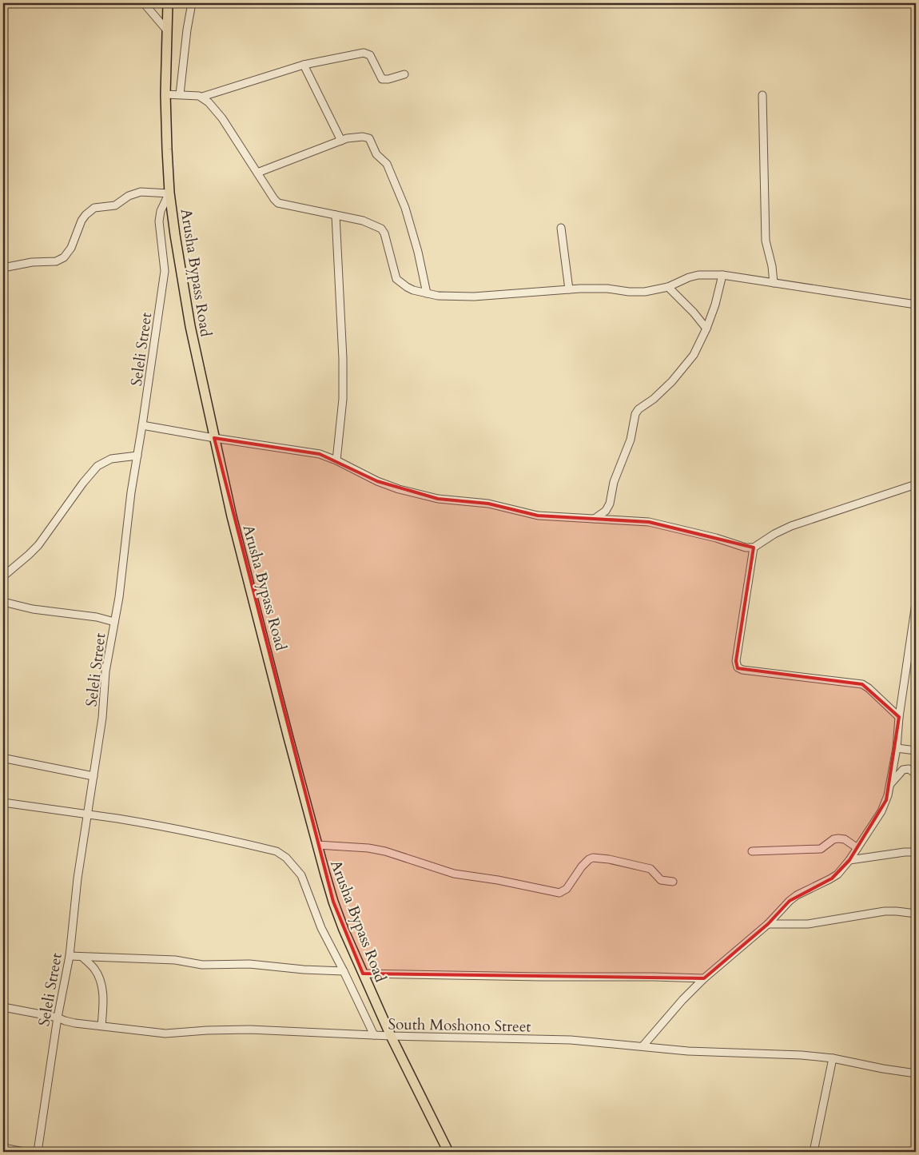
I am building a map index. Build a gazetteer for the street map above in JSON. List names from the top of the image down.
{
  "streets": {
    "main road": ["Arusha Bypass Road"],
    "street": ["Seleli Street", "South Moshono Street"]
  },
  "crossings": [
    ["Arusha Bypass Road", "Seleli Street"],
    ["Arusha Bypass Road", "South Moshono Street"],
    ["Seleli Street", "South Moshono Street"]
  ]
}
